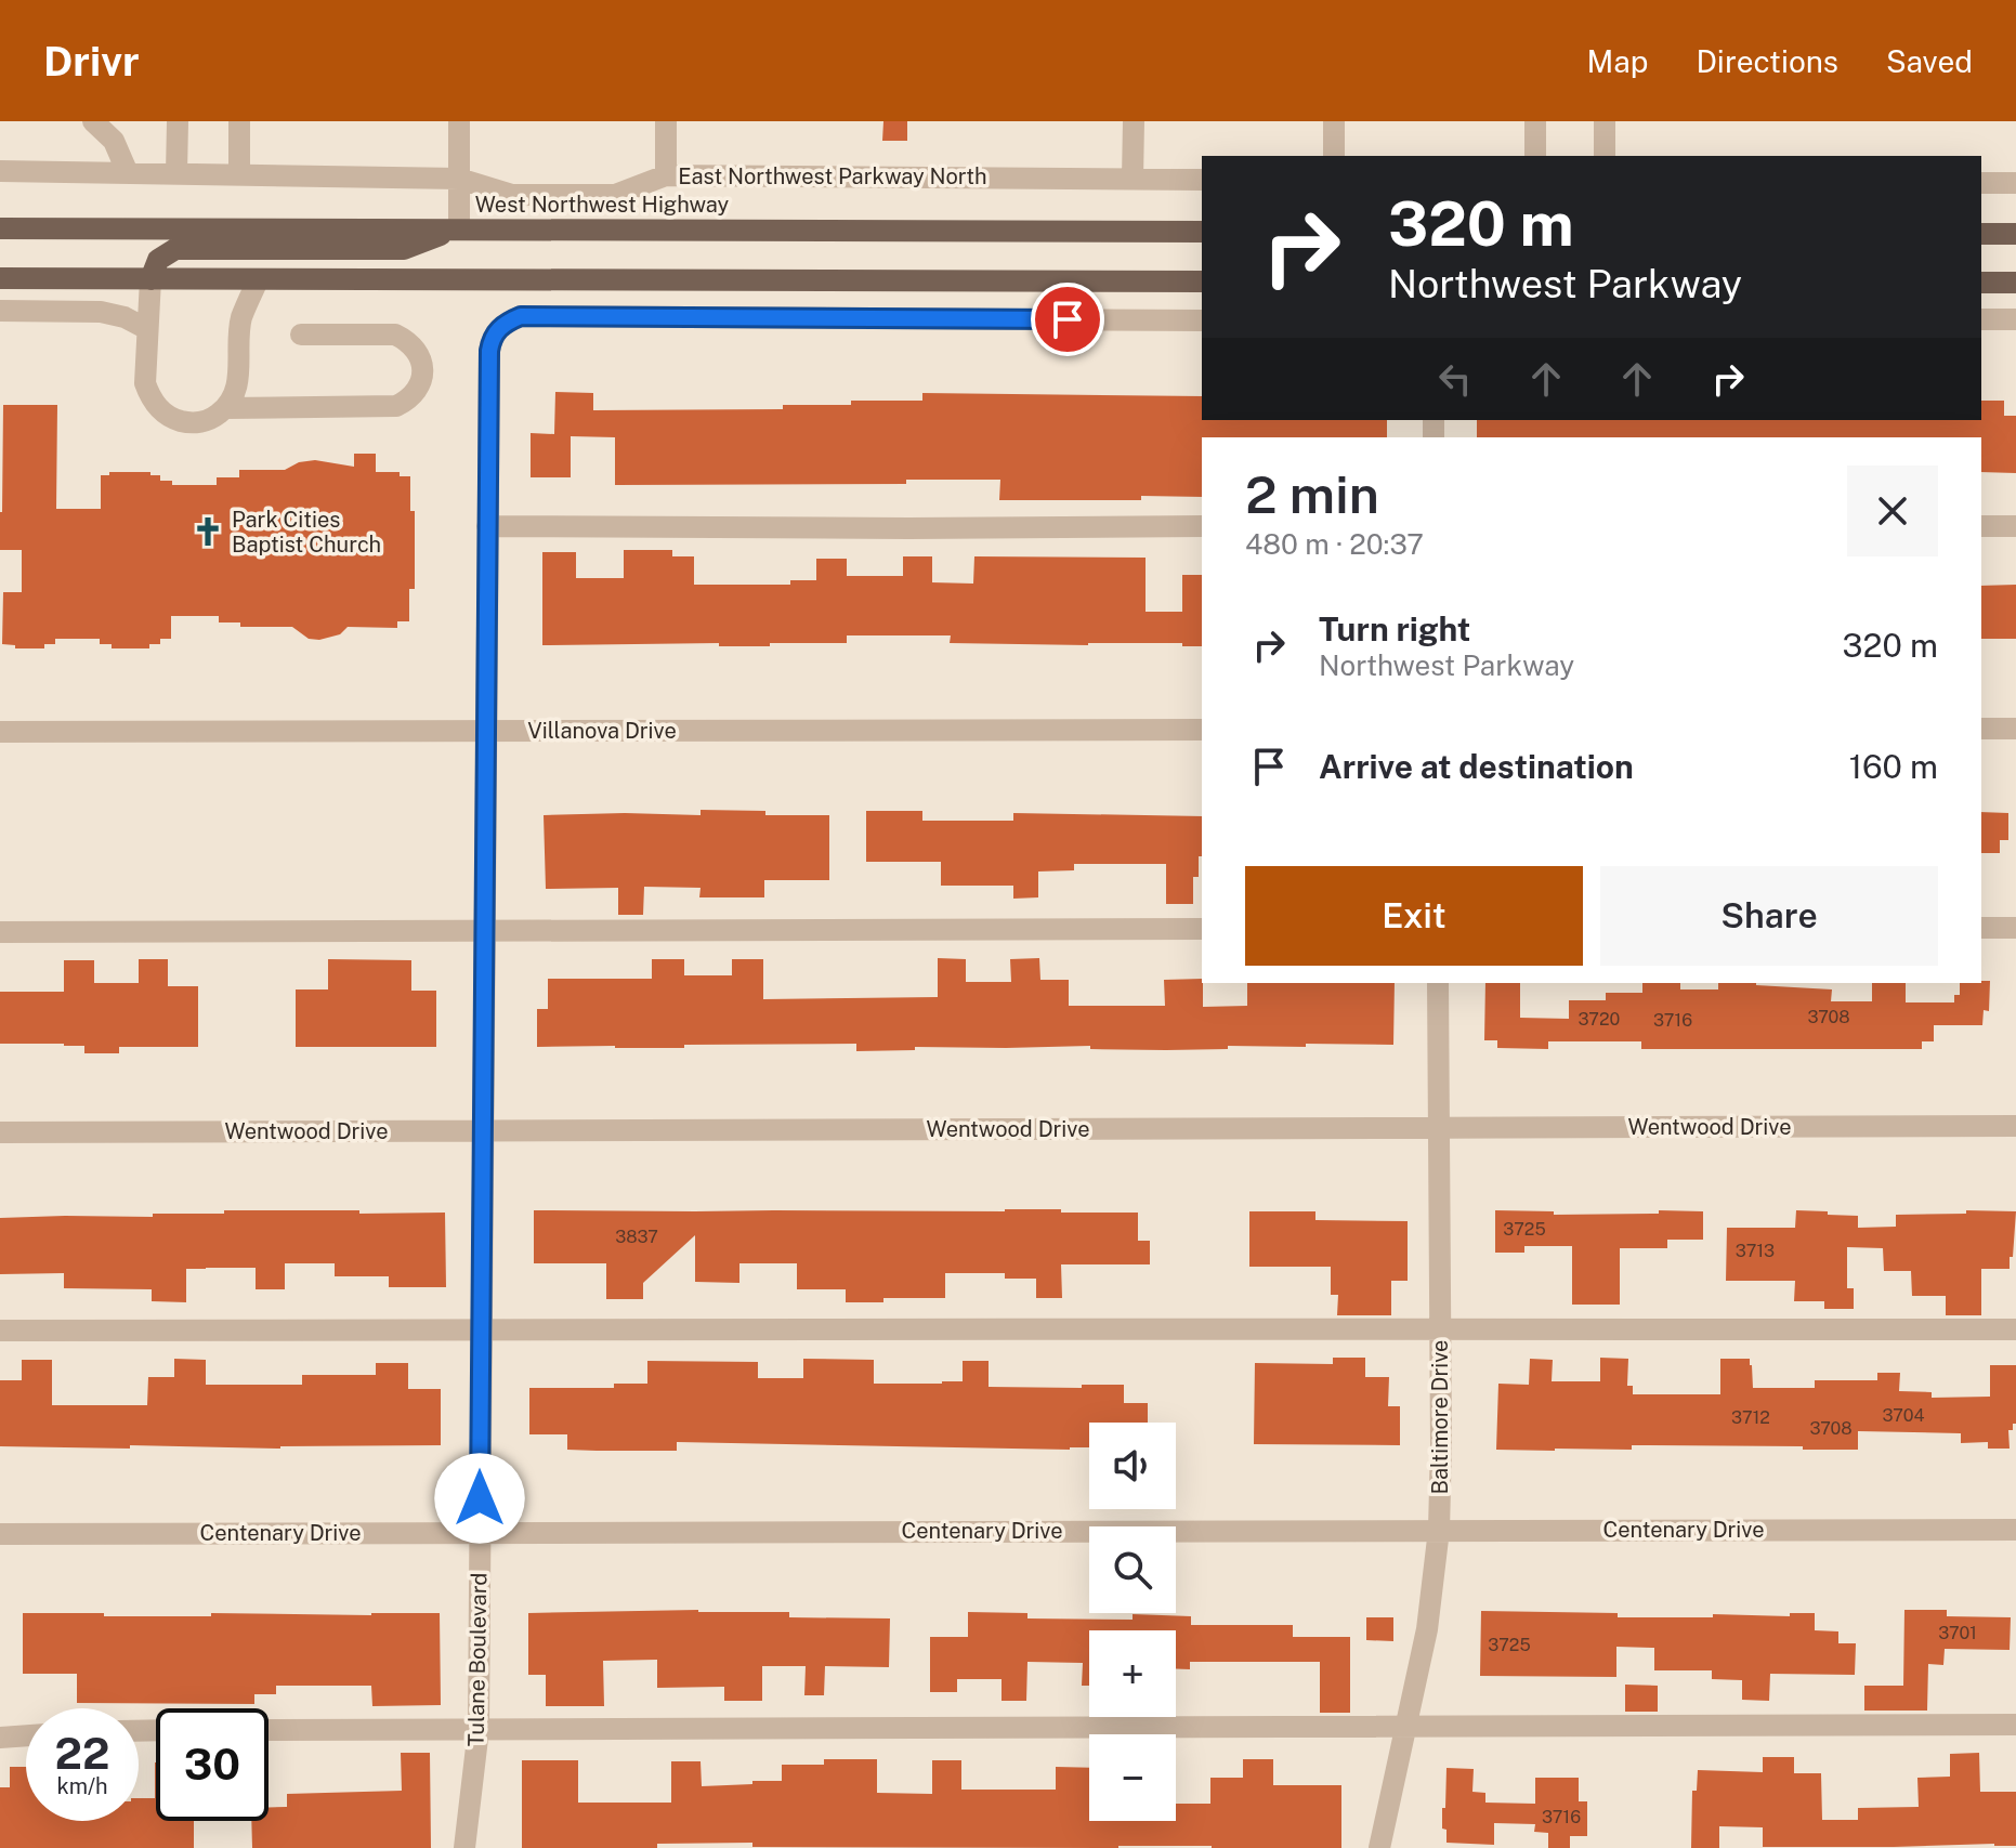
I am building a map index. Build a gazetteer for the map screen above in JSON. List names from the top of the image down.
{
  "streets": {
    "main road": ["West Northwest Highway"],
    "street": [
      "East Northwest Parkway North",
      "Villanova Drive",
      "Wentwood Drive",
      "Baltimore Drive",
      "Centenary Drive",
      "Tulane Boulevard"
    ]
  },
  "crossings": [
    ["Villanova Drive", "Tulane Boulevard"],
    ["Wentwood Drive", "Baltimore Drive"],
    ["Wentwood Drive", "Tulane Boulevard"],
    ["Baltimore Drive", "Centenary Drive"],
    ["Centenary Drive", "Tulane Boulevard"]
  ],
  "places": {
    "church": ["Park Cities Baptist Church"]
  },
  "house_numbers": [
    "3708",
    "3720",
    "3716",
    "3725",
    "3837",
    "3713",
    "3704",
    "3712",
    "3708",
    "3701",
    "3725",
    "3716"
  ],
  "page": {
    "header": "Drivr",
    "nav": ["Map", "Directions", "Saved"],
    "turn": ["320 m", "Northwest Parkway"],
    "heading": ["2 min", "480 m · 20:37"],
    "list": [
      {
        "name": "Turn right",
        "note": "Northwest Parkway",
        "value": "320 m"
      },
      {
        "name": "Arrive at destination",
        "value": "160 m"
      }
    ],
    "buttons": ["Exit", "Share"],
    "map_buttons": ["+", "−"],
    "speed": "22 km/h",
    "limit": "30"
  }
}
